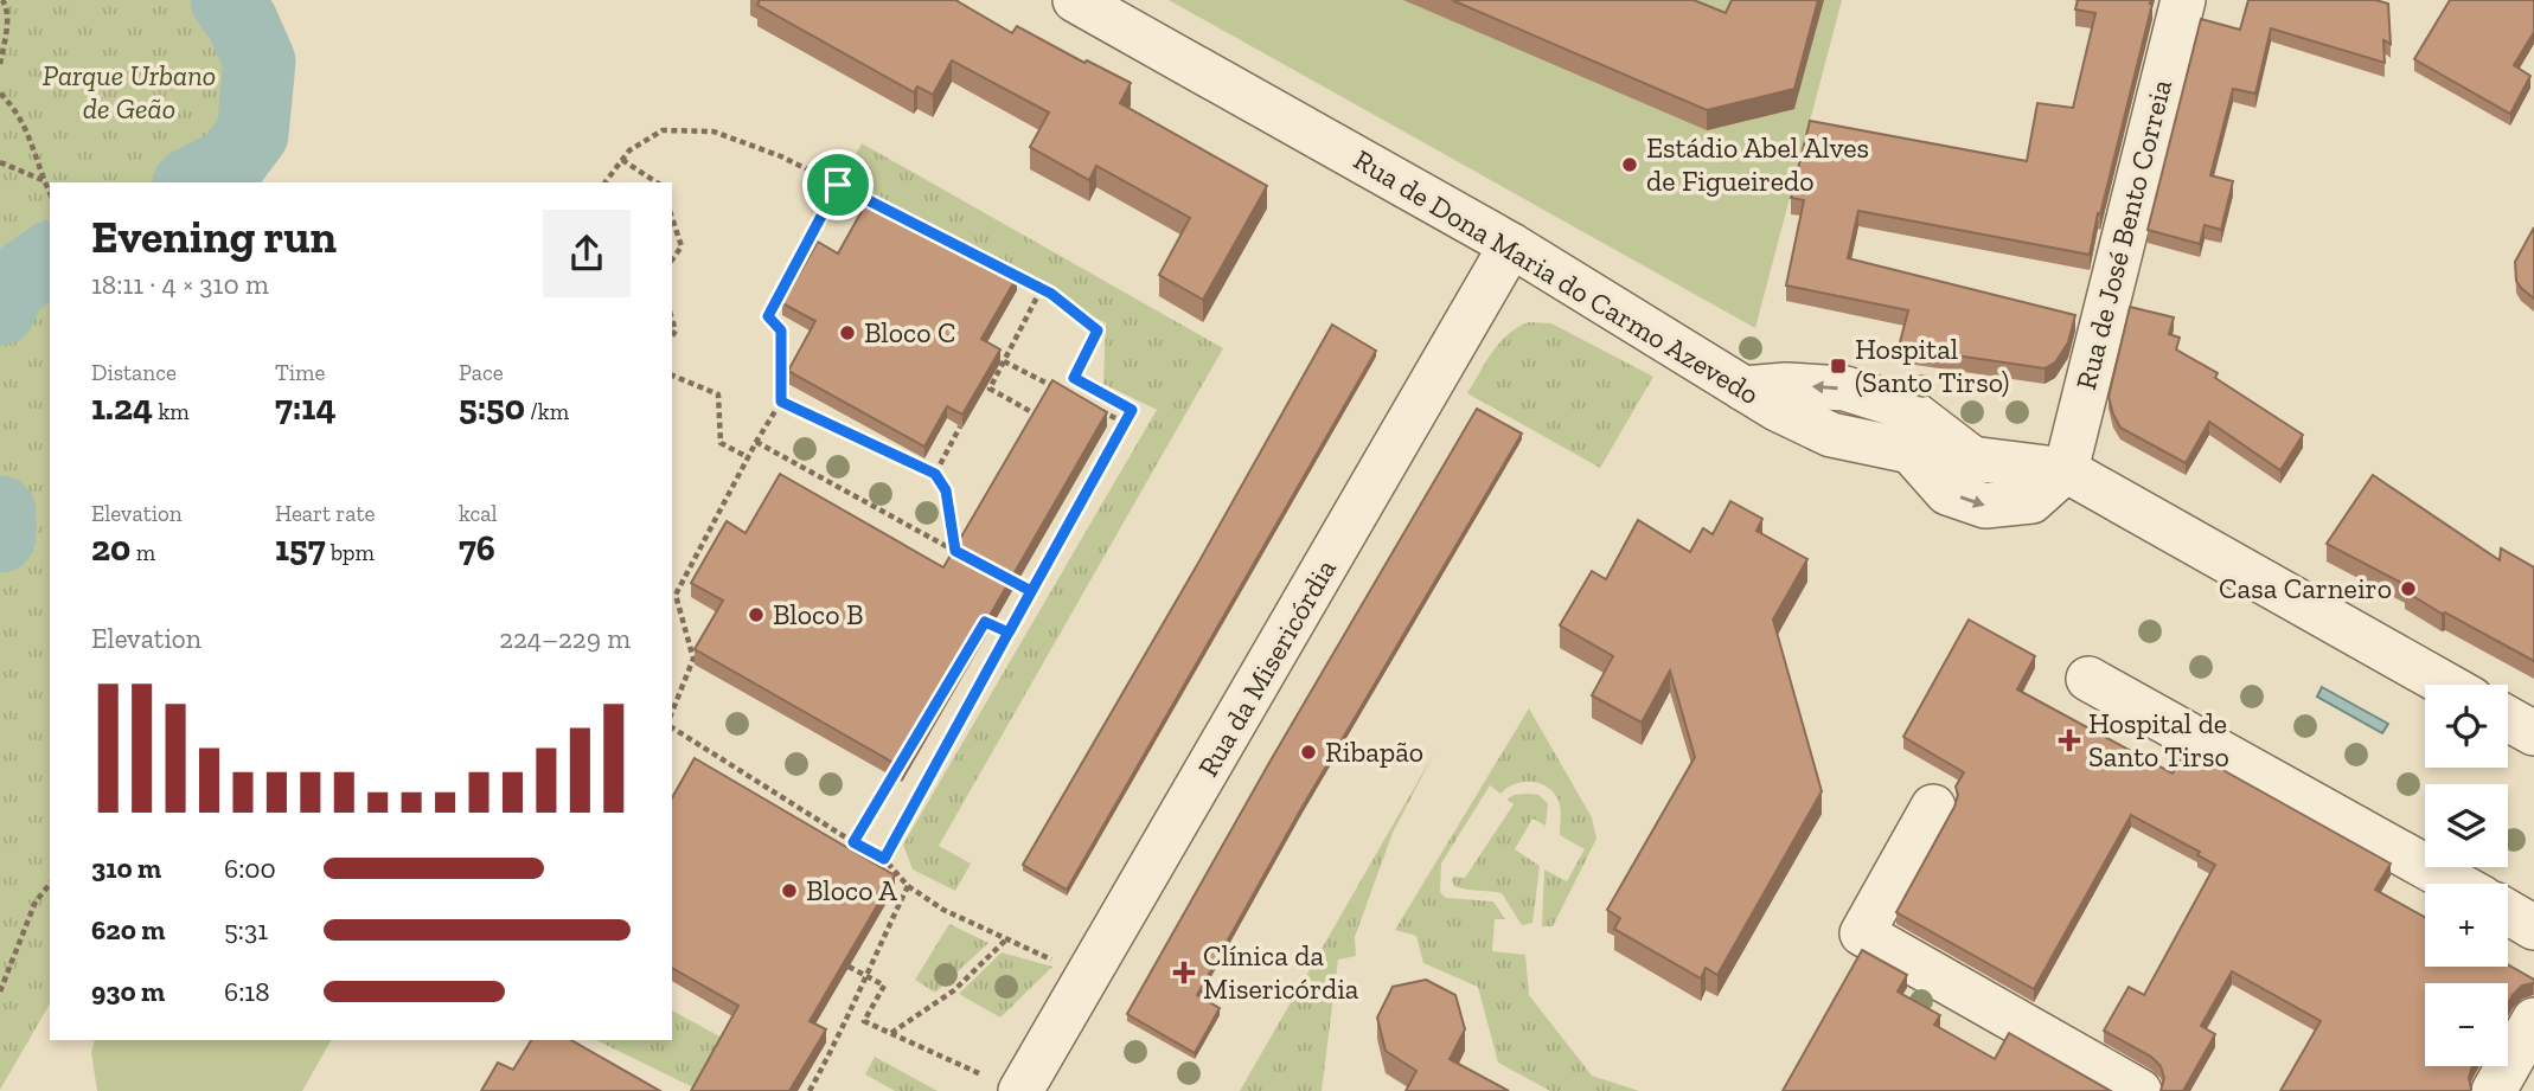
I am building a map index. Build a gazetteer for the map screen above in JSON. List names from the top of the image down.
{
  "streets": {
    "street": ["Rua de José Bento Correia", "Rua de Dona Maria do Carmo Azevedo", "Rua da Misericórdia"]
  },
  "crossings": [
    ["Rua de José Bento Correia", "Rua de Dona Maria do Carmo Azevedo"],
    ["Rua de Dona Maria do Carmo Azevedo", "Rua da Misericórdia"]
  ],
  "parks": ["Parque Urbano de Geão"],
  "places": {
    "other": [
      "Estádio Abel Alves de Figueiredo",
      "Bloco C",
      "Casa Carneiro",
      "Bloco B",
      "Ribapão",
      "Bloco A"
    ],
    "transit": ["Hospital (Santo Tirso)"],
    "health": ["Hospital de Santo Tirso", "Clínica da Misericórdia"]
  },
  "page": {
    "heading": ["Evening run", "18:11 · 4 × 310 m"],
    "stats": [
      ["Distance", "1.24 km"],
      ["Time", "7:14"],
      ["Pace", "5:50 /km"],
      ["Elevation", "20 m"],
      ["Heart rate", "157 bpm"],
      ["kcal", "76"]
    ],
    "chart": ["Elevation", "224–229 m"],
    "map_buttons": ["+", "−"],
    "list": [
      {
        "name": "310 m",
        "note": "6:00"
      },
      {
        "name": "620 m",
        "note": "5:31"
      },
      {
        "name": "930 m",
        "note": "6:18"
      }
    ]
  }
}
